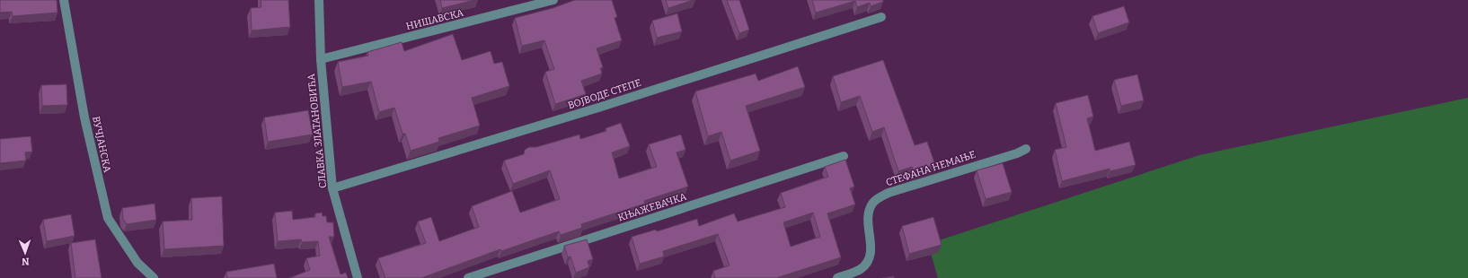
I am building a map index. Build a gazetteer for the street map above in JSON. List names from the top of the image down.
{
  "streets": {
    "street": [
      "НИШАВСКА",
      "ВОЈВОДЕ СТЕПЕ",
      "СЛАВКА ЗЛАТАНОВИЋА",
      "ВУЧЈАНСКА",
      "СТЕФАНА НЕМАЊЕ",
      "КЊАЖЕВАЧКА"
    ]
  },
  "crossings": [
    ["НИШАВСКА", "СЛАВКА ЗЛАТАНОВИЋА"],
    ["ВОЈВОДЕ СТЕПЕ", "СЛАВКА ЗЛАТАНОВИЋА"]
  ],
  "north": "bottom"
}
